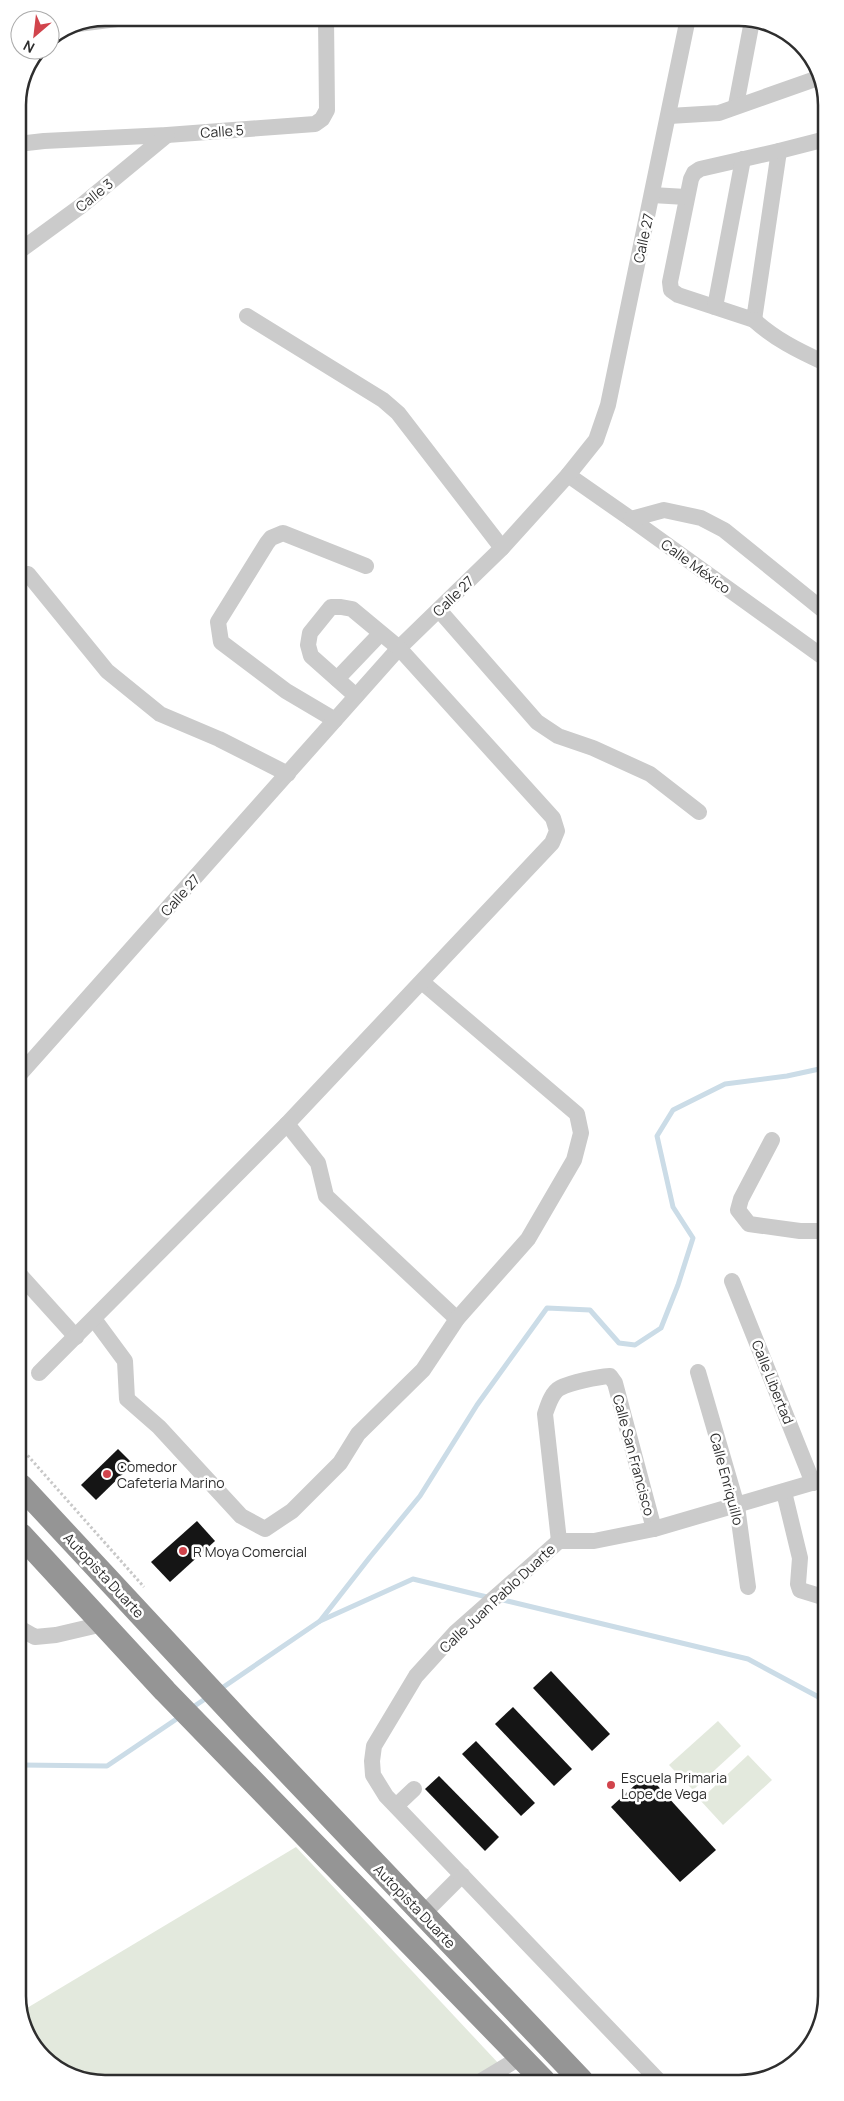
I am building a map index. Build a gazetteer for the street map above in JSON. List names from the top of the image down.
{
  "streets": {
    "highway": ["Autopista Duarte"],
    "street": [
      "Calle 5",
      "Calle 3",
      "Calle 27",
      "Calle México",
      "Calle Libertad",
      "Calle San Francisco",
      "Calle Enriquillo",
      "Calle Juan Pablo Duarte"
    ]
  },
  "crossings": [
    ["Calle 5", "Calle 3"],
    ["Calle 27", "Calle México"],
    ["Calle San Francisco", "Calle Juan Pablo Duarte"],
    ["Calle Enriquillo", "Calle Juan Pablo Duarte"]
  ],
  "places": ["Comedor Cafeteria Marino", "R Moya Comercial", "Escuela Primaria Lope de Vega"],
  "north": "bottom left"
}
